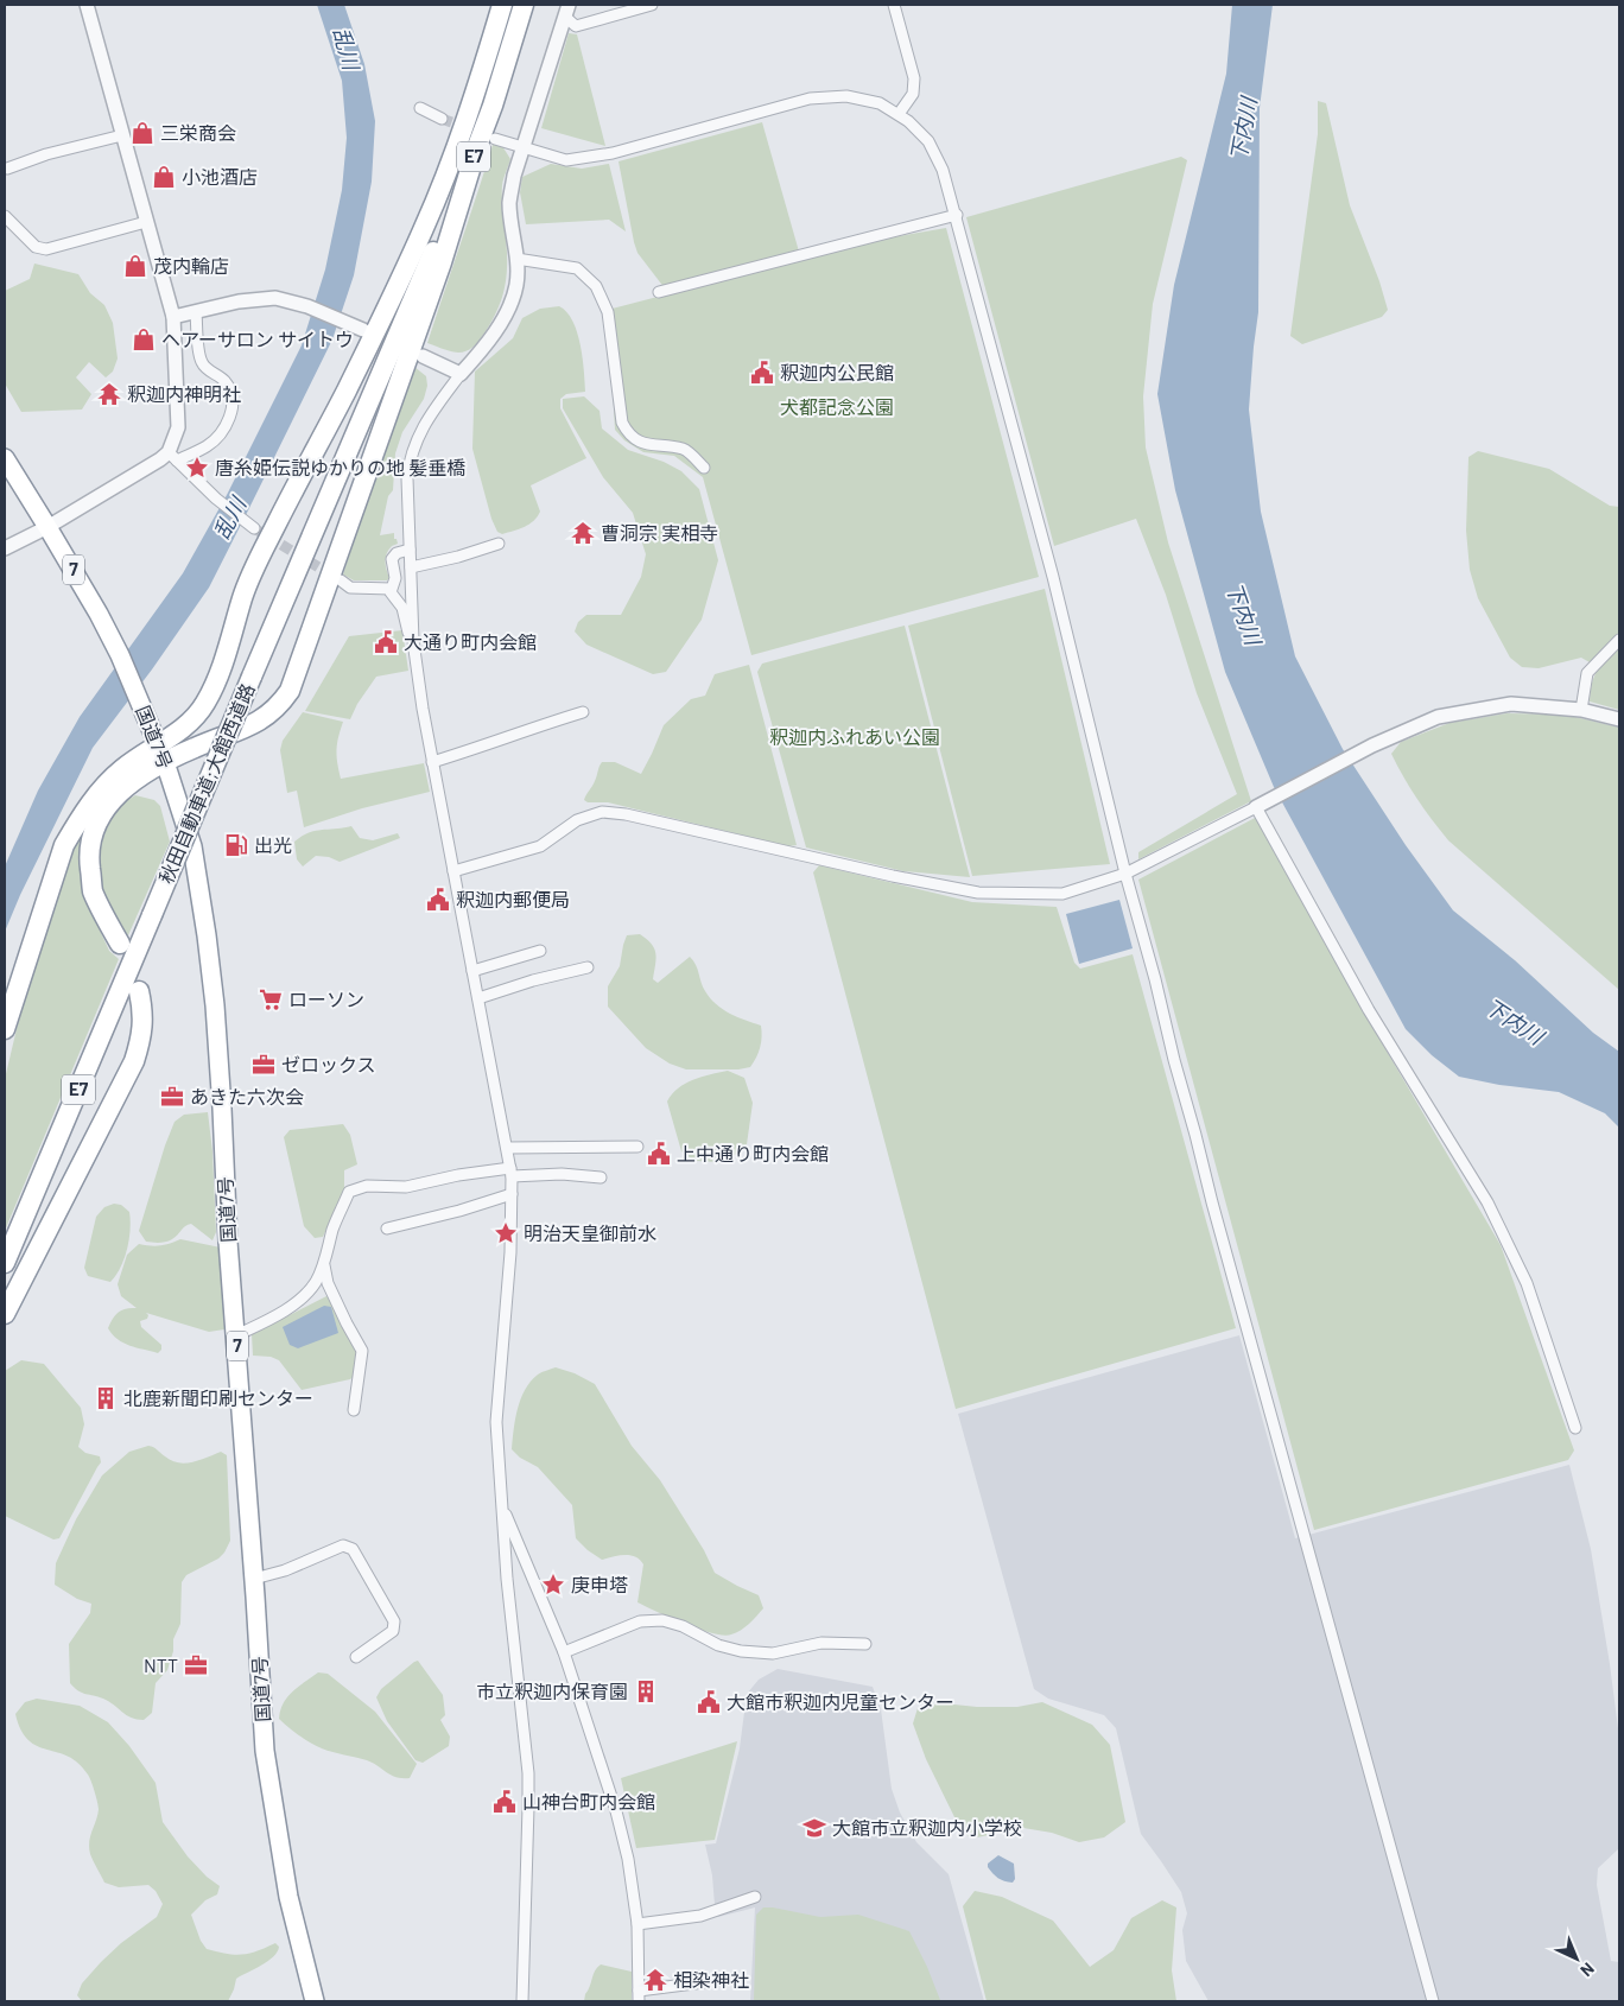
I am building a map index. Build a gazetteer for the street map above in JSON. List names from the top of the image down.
{
  "streets": {
    "highway": [
      "E7",
      "7",
      "国道7号",
      "秋田自動車道;大館西道路"
    ]
  },
  "water": ["乱川", "下内川"],
  "parks": ["犬都記念公園", "釈迦内ふれあい公園"],
  "places": {
    "shop": [
      "三栄商会",
      "小池酒店",
      "茂内輪店",
      "ヘアーサロン サイトウ"
    ],
    "public building": [
      "釈迦内公民館",
      "大通り町内会館",
      "釈迦内郵便局",
      "上中通り町内会館",
      "大館市釈迦内児童センター",
      "山神台町内会館"
    ],
    "temple": ["釈迦内神明社", "曹洞宗 実相寺", "相染神社"],
    "place": ["唐糸姫伝説ゆかりの地 髪垂橋", "明治天皇御前水", "庚申塔"],
    "fuel station": ["出光"],
    "supermarket": ["ローソン"],
    "office": ["ゼロックス", "あきた六次会", "NTT"],
    "building": ["北鹿新聞印刷センター", "市立釈迦内保育園"],
    "school or university": ["大館市立釈迦内小学校"]
  },
  "north": "bottom right"
}
